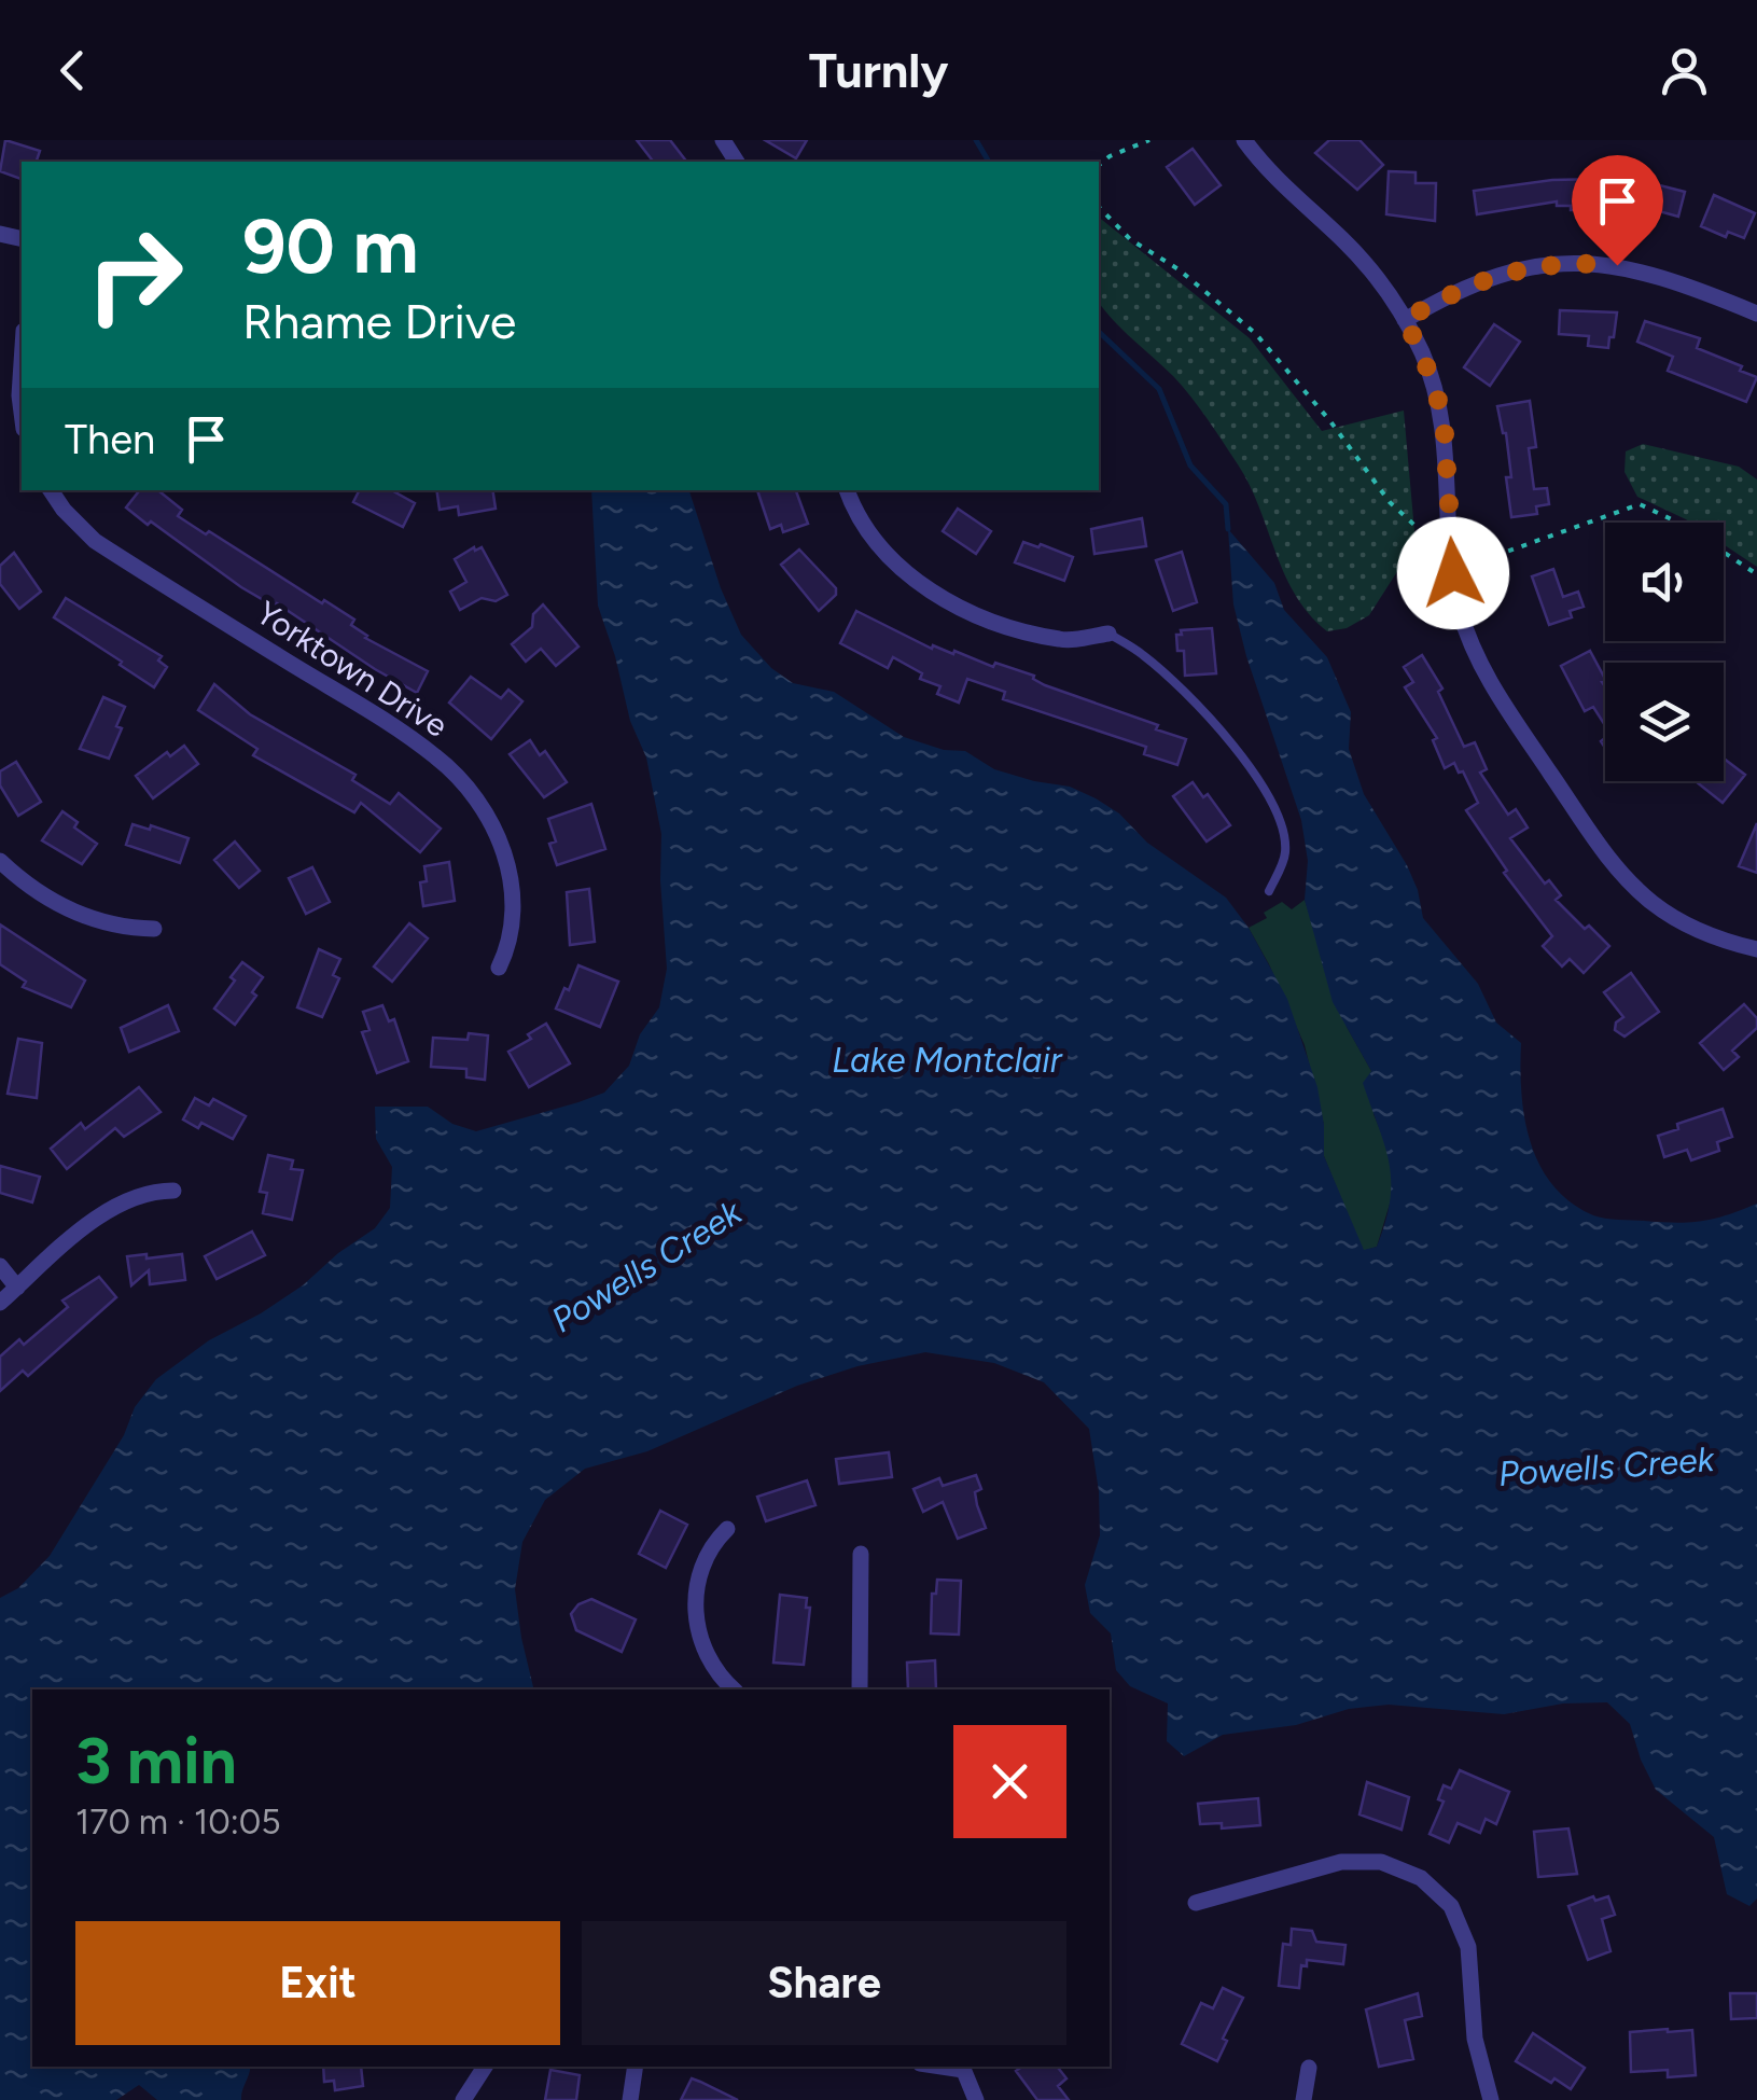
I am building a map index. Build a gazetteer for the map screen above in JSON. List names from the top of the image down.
{
  "streets": {
    "street": ["Yorktown Drive"]
  },
  "water": ["Lake Montclair", "Powells Creek"],
  "page": {
    "header": "Turnly",
    "turn": ["90 m", "Rhame Drive"],
    "then": "Then",
    "heading": ["3 min", "170 m · 10:05"],
    "buttons": ["Exit", "Share"]
  }
}
